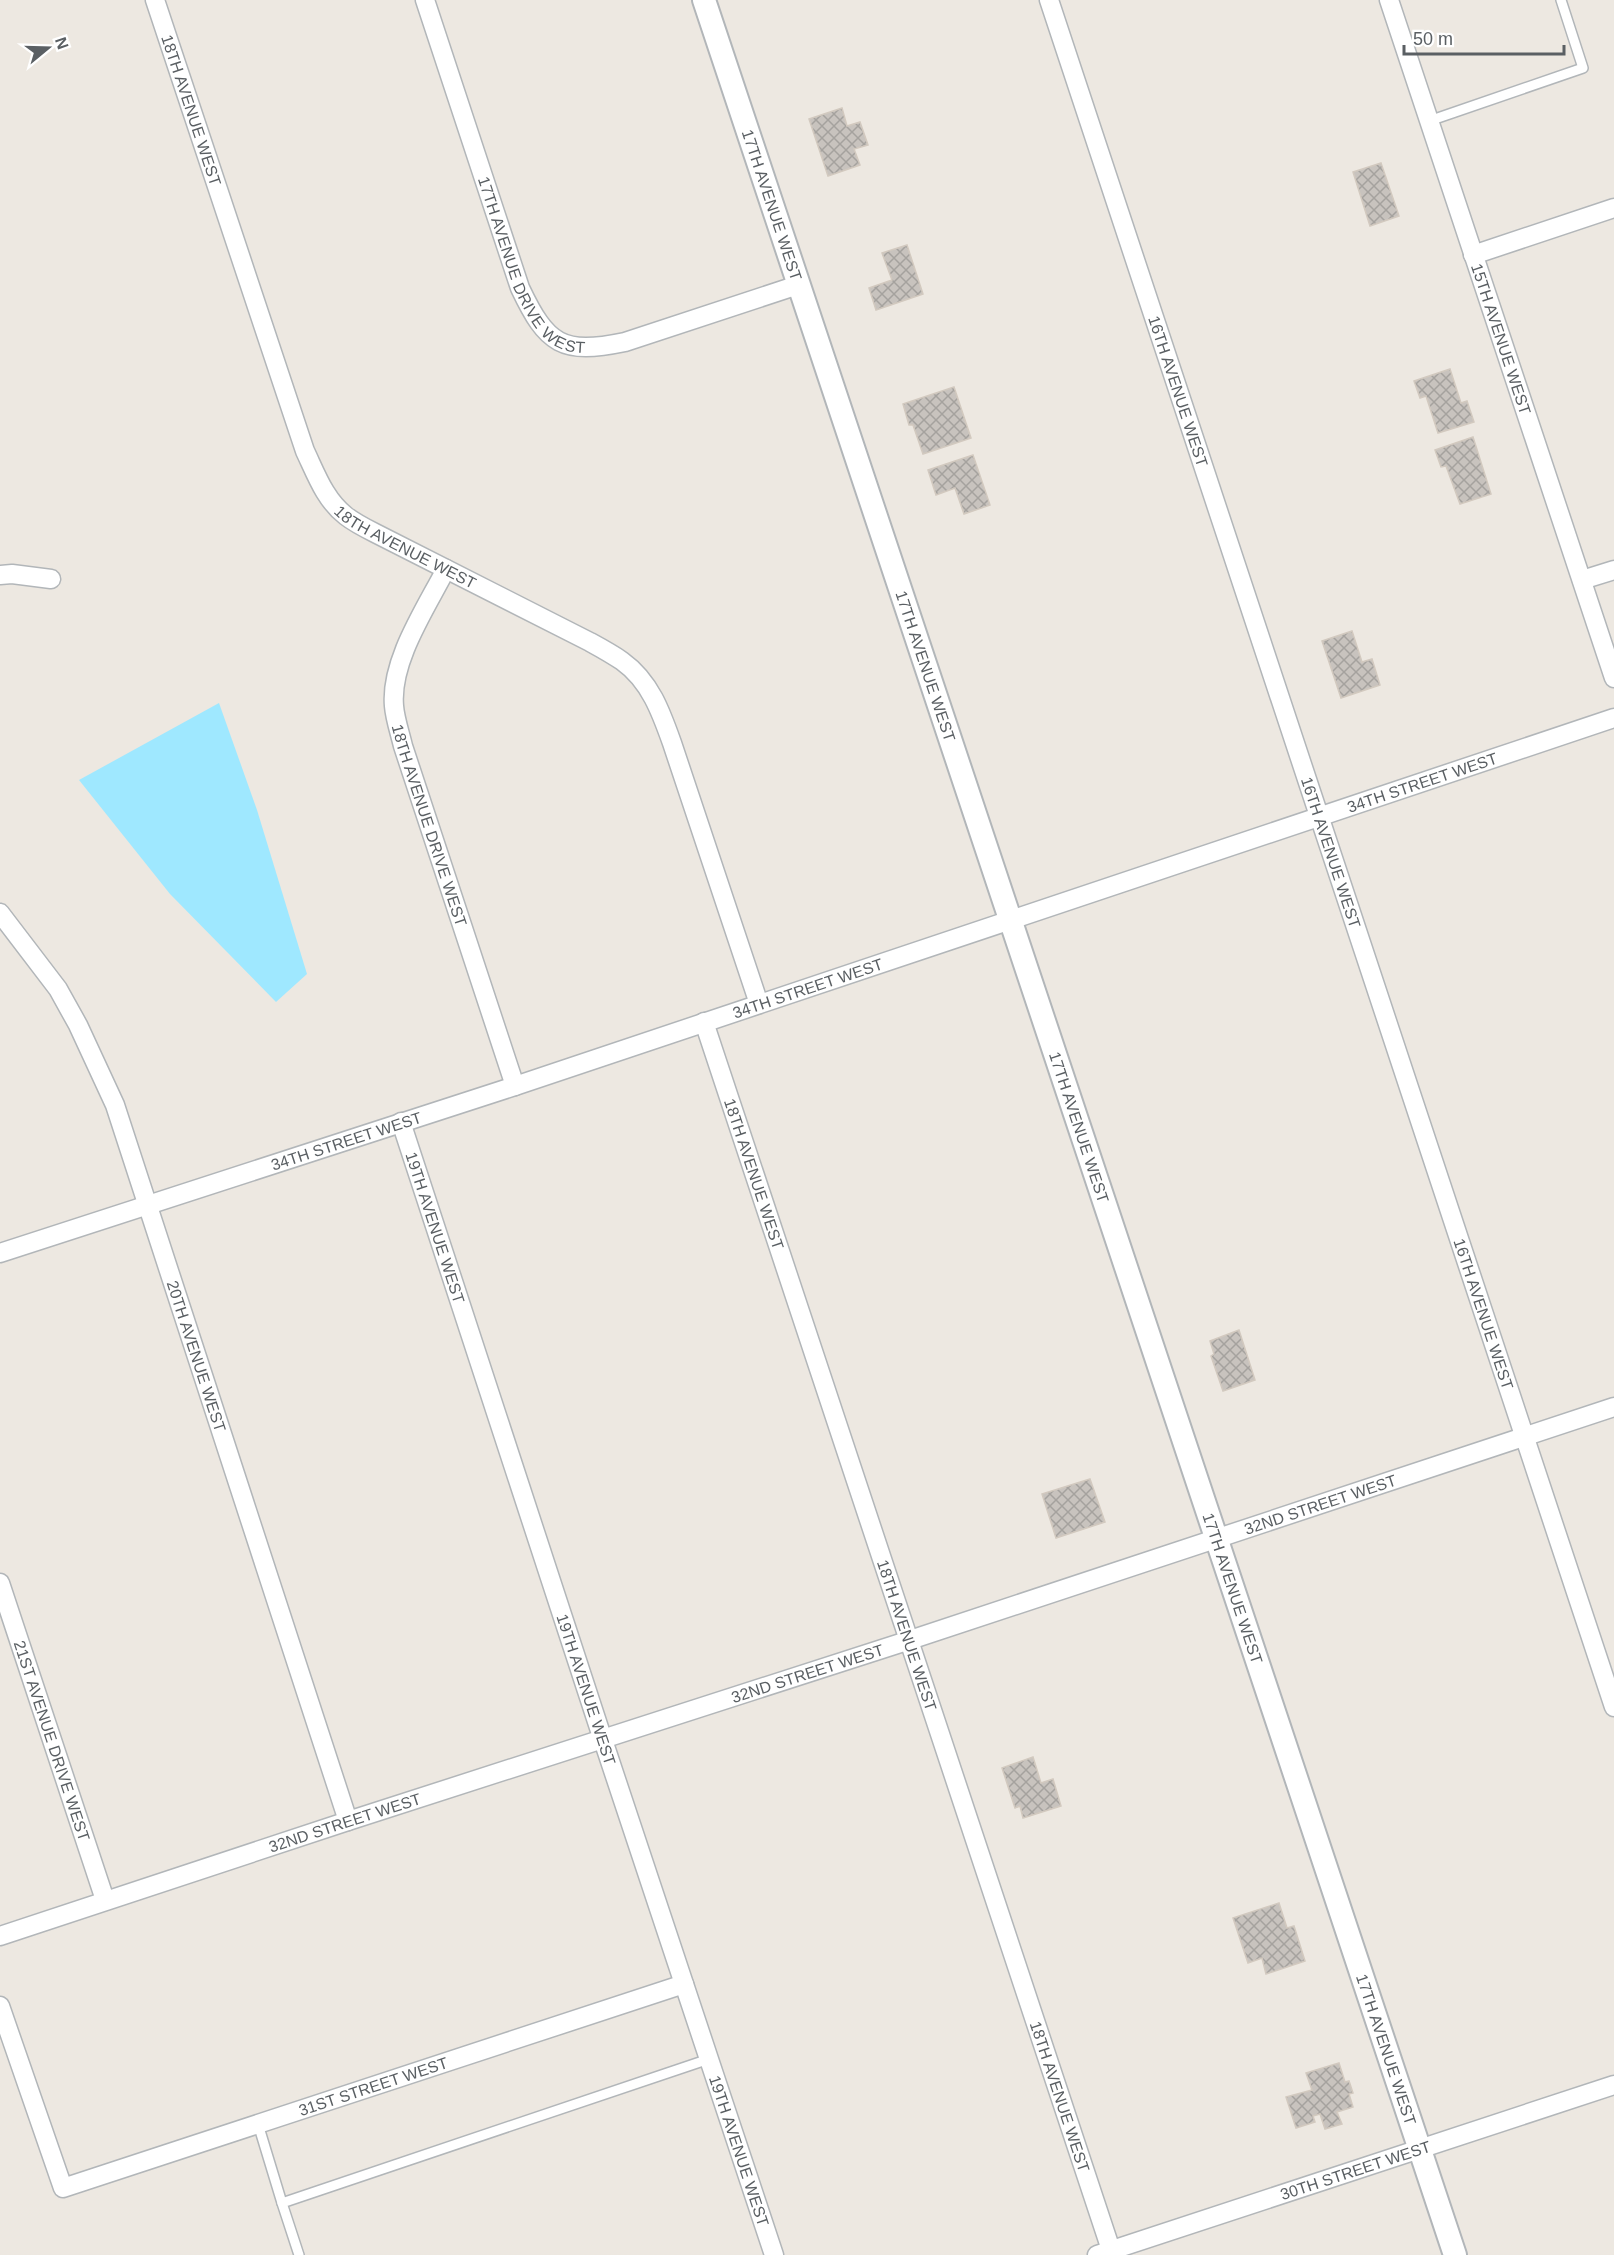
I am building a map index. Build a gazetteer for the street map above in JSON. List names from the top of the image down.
{
  "streets": {
    "street": [
      "18TH AVENUE WEST",
      "17TH AVENUE WEST",
      "17TH AVENUE DRIVE WEST",
      "15TH AVENUE WEST",
      "16TH AVENUE WEST",
      "34TH STREET WEST",
      "18TH AVENUE DRIVE WEST",
      "19TH AVENUE WEST",
      "20TH AVENUE WEST",
      "32ND STREET WEST",
      "21ST AVENUE DRIVE WEST",
      "31ST STREET WEST",
      "30TH STREET WEST"
    ]
  },
  "crossings": [
    ["18TH AVENUE WEST", "34TH STREET WEST"],
    ["18TH AVENUE WEST", "18TH AVENUE DRIVE WEST"],
    ["18TH AVENUE WEST", "32ND STREET WEST"],
    ["18TH AVENUE WEST", "30TH STREET WEST"],
    ["17TH AVENUE WEST", "17TH AVENUE DRIVE WEST"],
    ["17TH AVENUE WEST", "34TH STREET WEST"],
    ["17TH AVENUE WEST", "32ND STREET WEST"],
    ["17TH AVENUE WEST", "30TH STREET WEST"],
    ["16TH AVENUE WEST", "34TH STREET WEST"],
    ["16TH AVENUE WEST", "32ND STREET WEST"],
    ["34TH STREET WEST", "18TH AVENUE DRIVE WEST"],
    ["34TH STREET WEST", "19TH AVENUE WEST"],
    ["34TH STREET WEST", "20TH AVENUE WEST"],
    ["19TH AVENUE WEST", "32ND STREET WEST"],
    ["19TH AVENUE WEST", "31ST STREET WEST"],
    ["20TH AVENUE WEST", "32ND STREET WEST"],
    ["32ND STREET WEST", "21ST AVENUE DRIVE WEST"]
  ],
  "scale_bar": "50 m",
  "north": "right"
}
